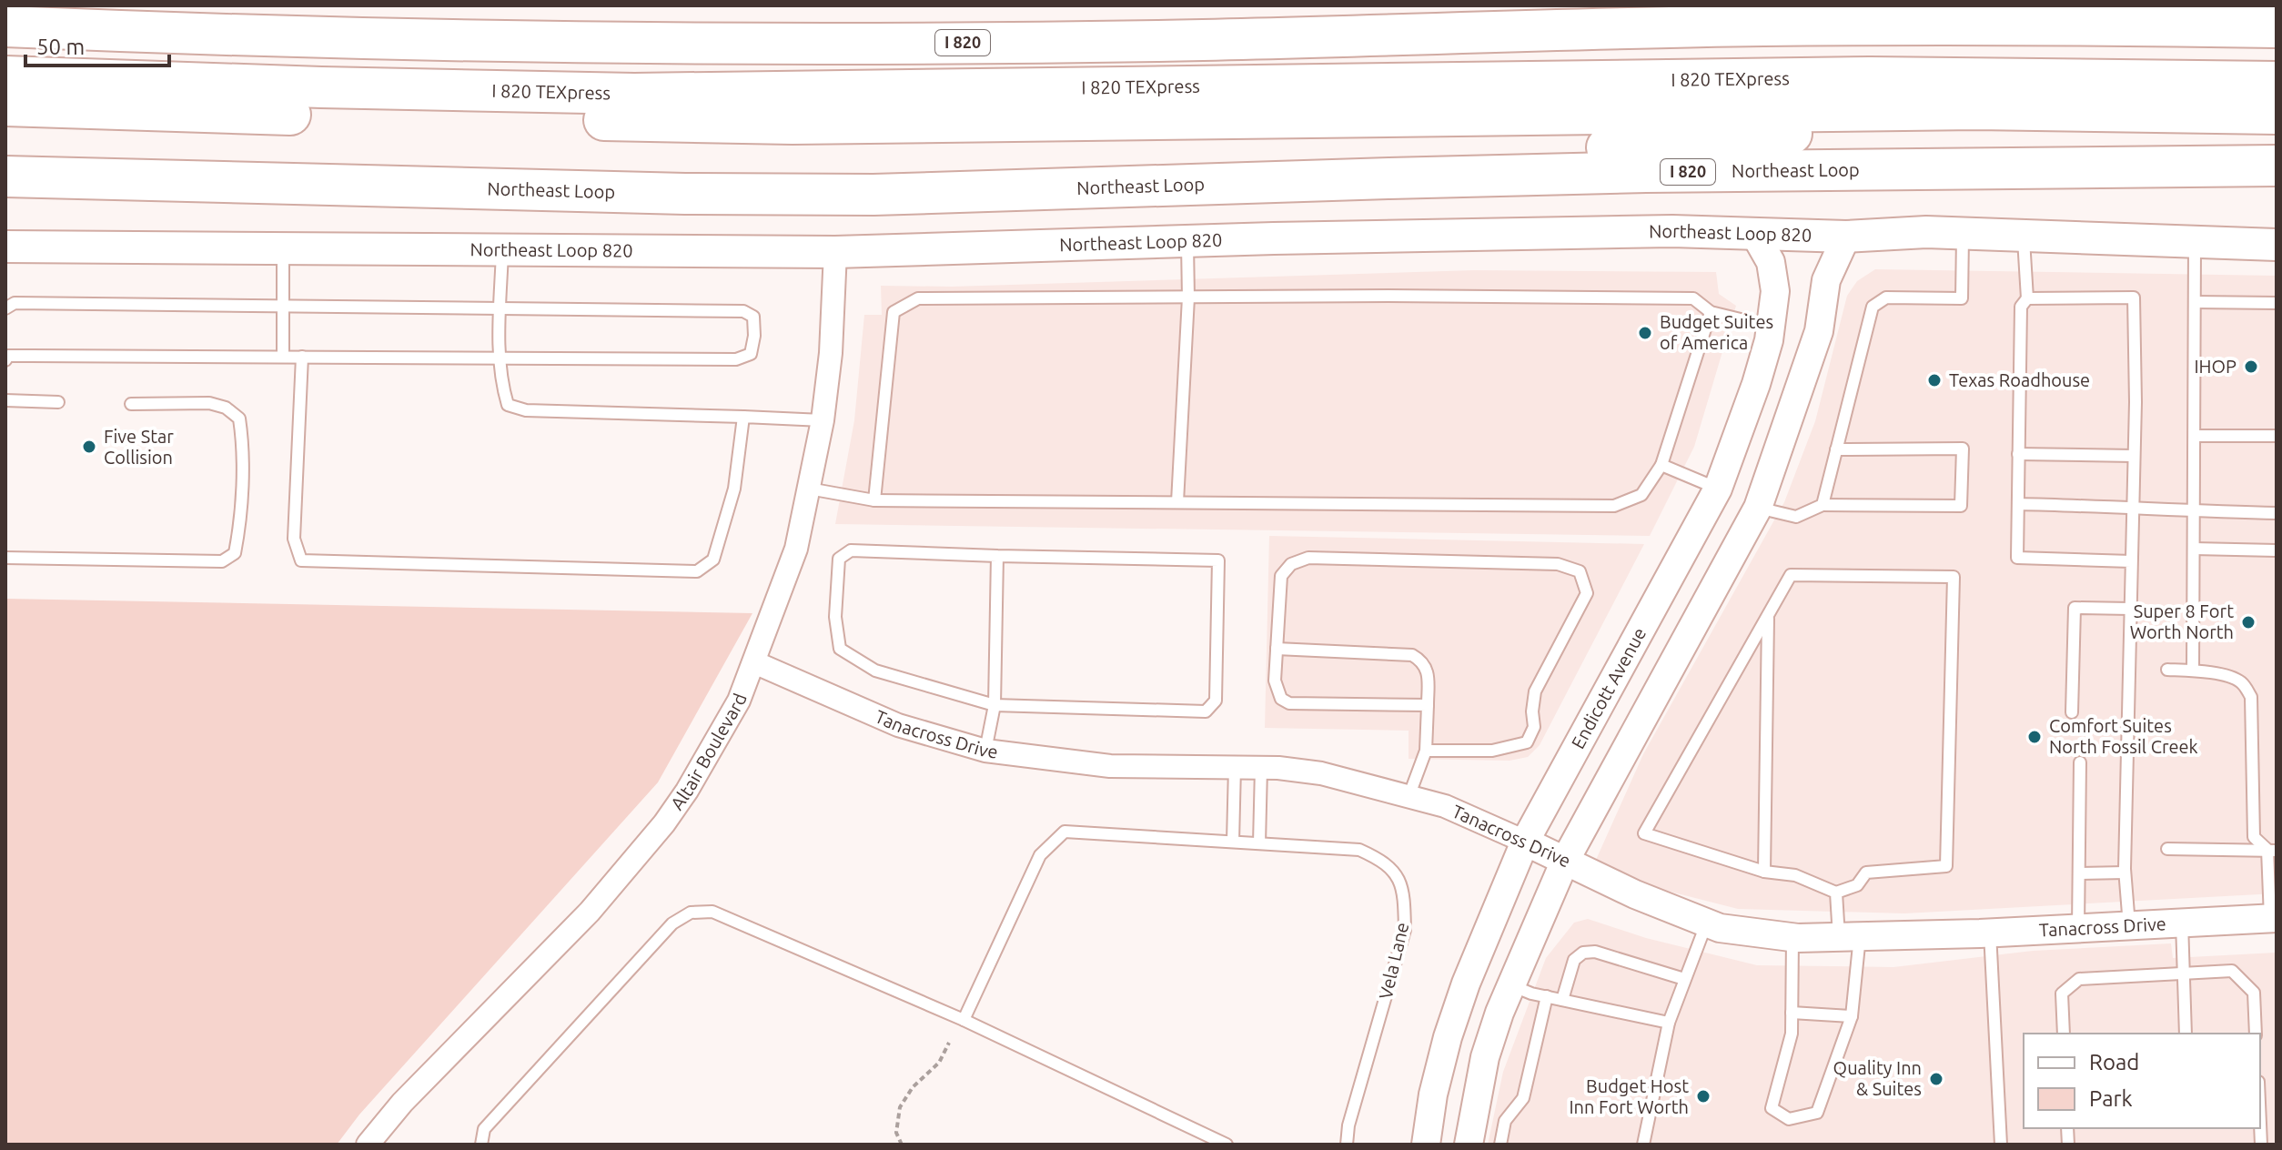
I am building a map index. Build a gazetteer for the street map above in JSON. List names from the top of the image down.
{
  "streets": {
    "highway": ["I 820", "I 820 TEXpress", "Northeast Loop"],
    "main road": ["Northeast Loop 820"],
    "street": ["Endicott Avenue", "Tanacross Drive", "Altair Boulevard"],
    "lane": ["Vela Lane"]
  },
  "crossings": [
    ["Northeast Loop 820", "Endicott Avenue"],
    ["Northeast Loop 820", "Altair Boulevard"],
    ["Endicott Avenue", "Tanacross Drive"],
    ["Tanacross Drive", "Altair Boulevard"]
  ],
  "places": [
    "Budget Suites of America",
    "IHOP",
    "Texas Roadhouse",
    "Five Star Collision",
    "Super 8 Fort Worth North",
    "Comfort Suites North Fossil Creek",
    "Quality Inn & Suites",
    "Budget Host Inn Fort Worth"
  ],
  "legend": ["Road", "Park"],
  "scale_bar": "50 m"
}
